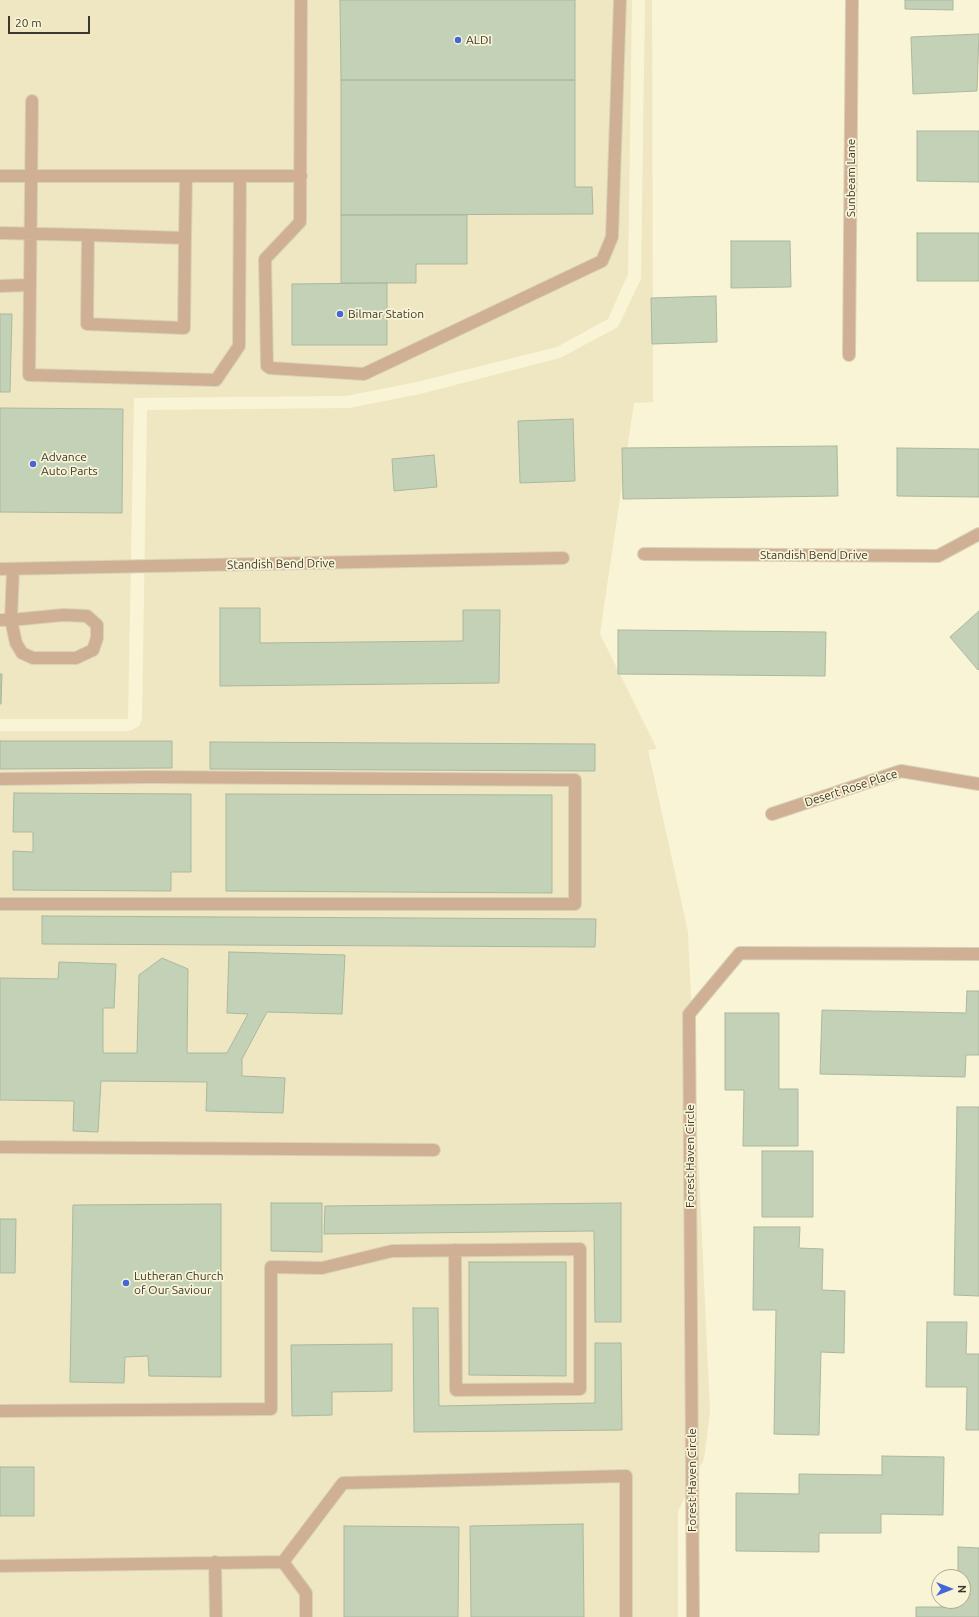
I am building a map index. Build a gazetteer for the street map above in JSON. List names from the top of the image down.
{
  "streets": {
    "street": [
      "Sunbeam Lane",
      "Standish Bend Drive",
      "Desert Rose Place",
      "Forest Haven Circle"
    ]
  },
  "places": [
    "ALDI",
    "Bilmar Station",
    "Advance Auto Parts",
    "Lutheran Church of Our Saviour"
  ],
  "scale_bar": "20 m",
  "north": "right"
}
